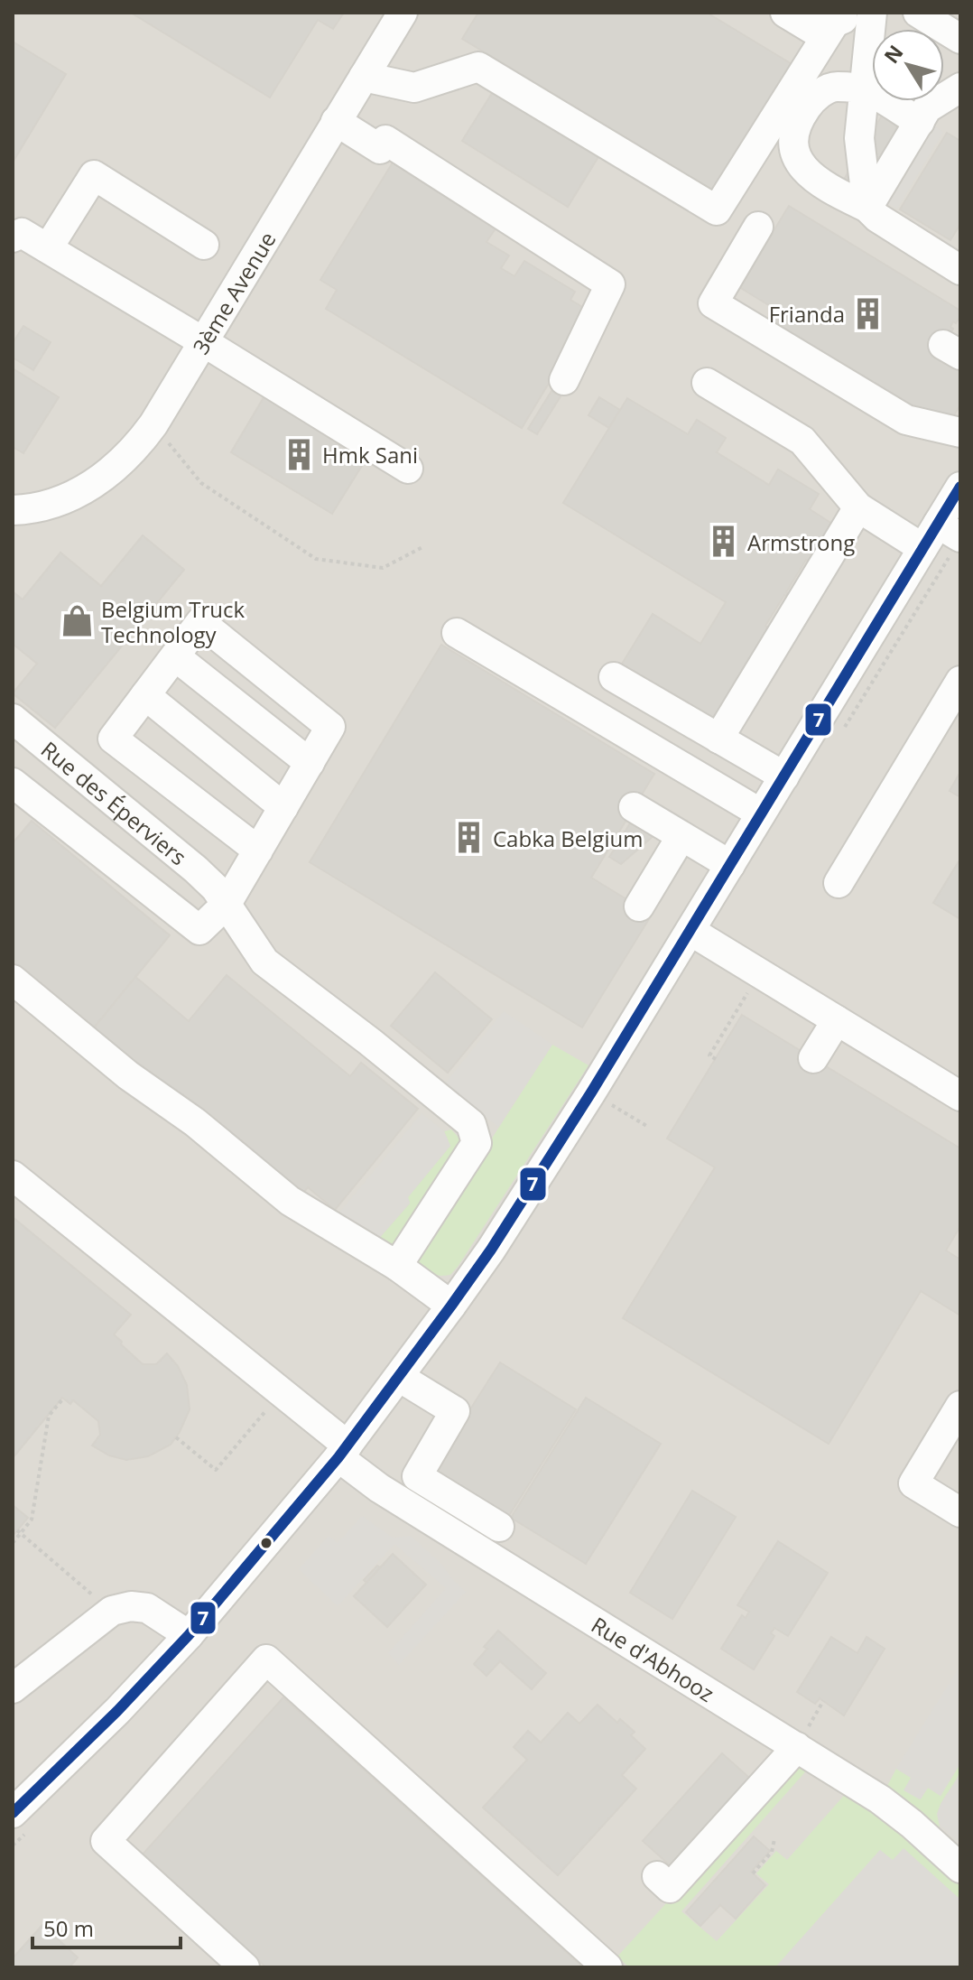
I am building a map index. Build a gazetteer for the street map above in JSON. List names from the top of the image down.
{
  "streets": {
    "street": ["3ème Avenue", "Rue des Éperviers", "Rue d'Abhooz"]
  },
  "places": {
    "building": [
      "Frianda",
      "Hmk Sani",
      "Armstrong",
      "Cabka Belgium"
    ],
    "shop": ["Belgium Truck Technology"]
  },
  "lines": ["transit line 7"],
  "scale_bar": "50 m",
  "north": "top left"
}
